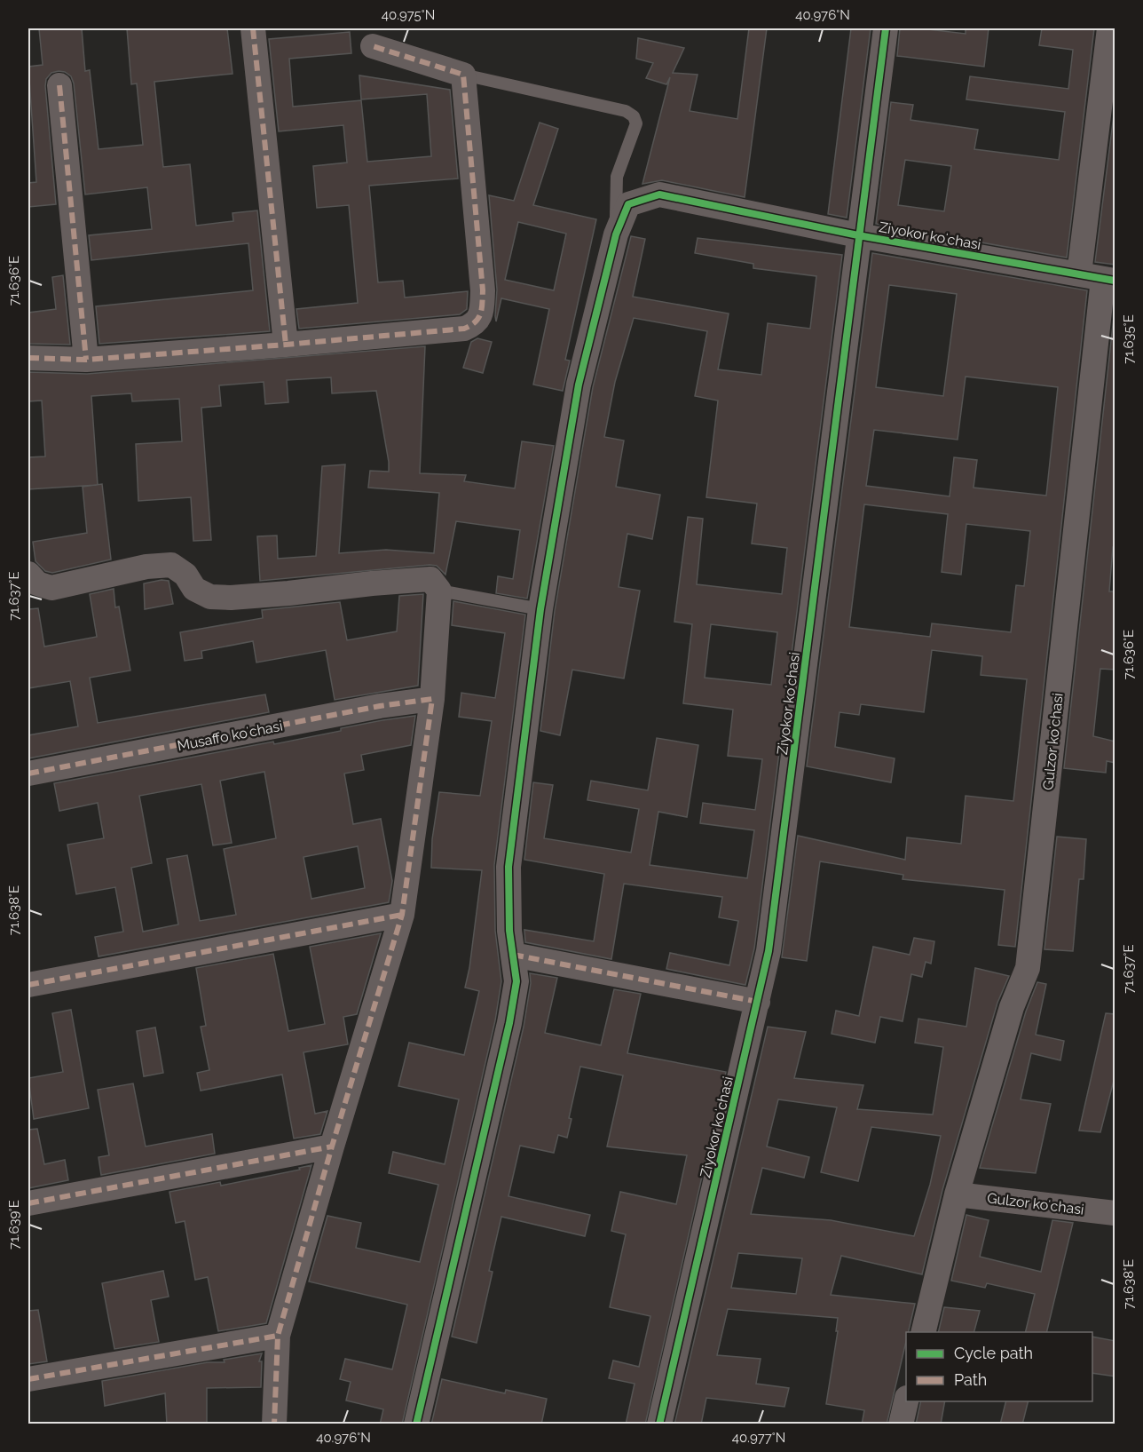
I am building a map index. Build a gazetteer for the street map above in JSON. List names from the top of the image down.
{
  "streets": {
    "street": ["Ziyokor koʻchasi", "Musaffo koʻchasi", "Gulzor koʻchasi"]
  },
  "crossings": [
    ["Ziyokor koʻchasi", "Gulzor koʻchasi"]
  ],
  "legend": ["Cycle path", "Path"],
  "coordinates": [
    "40.975°N",
    "40.976°N",
    "71.636°E",
    "71.635°E",
    "71.637°E",
    "71.638°E",
    "71.639°E",
    "40.977°N"
  ]
}
